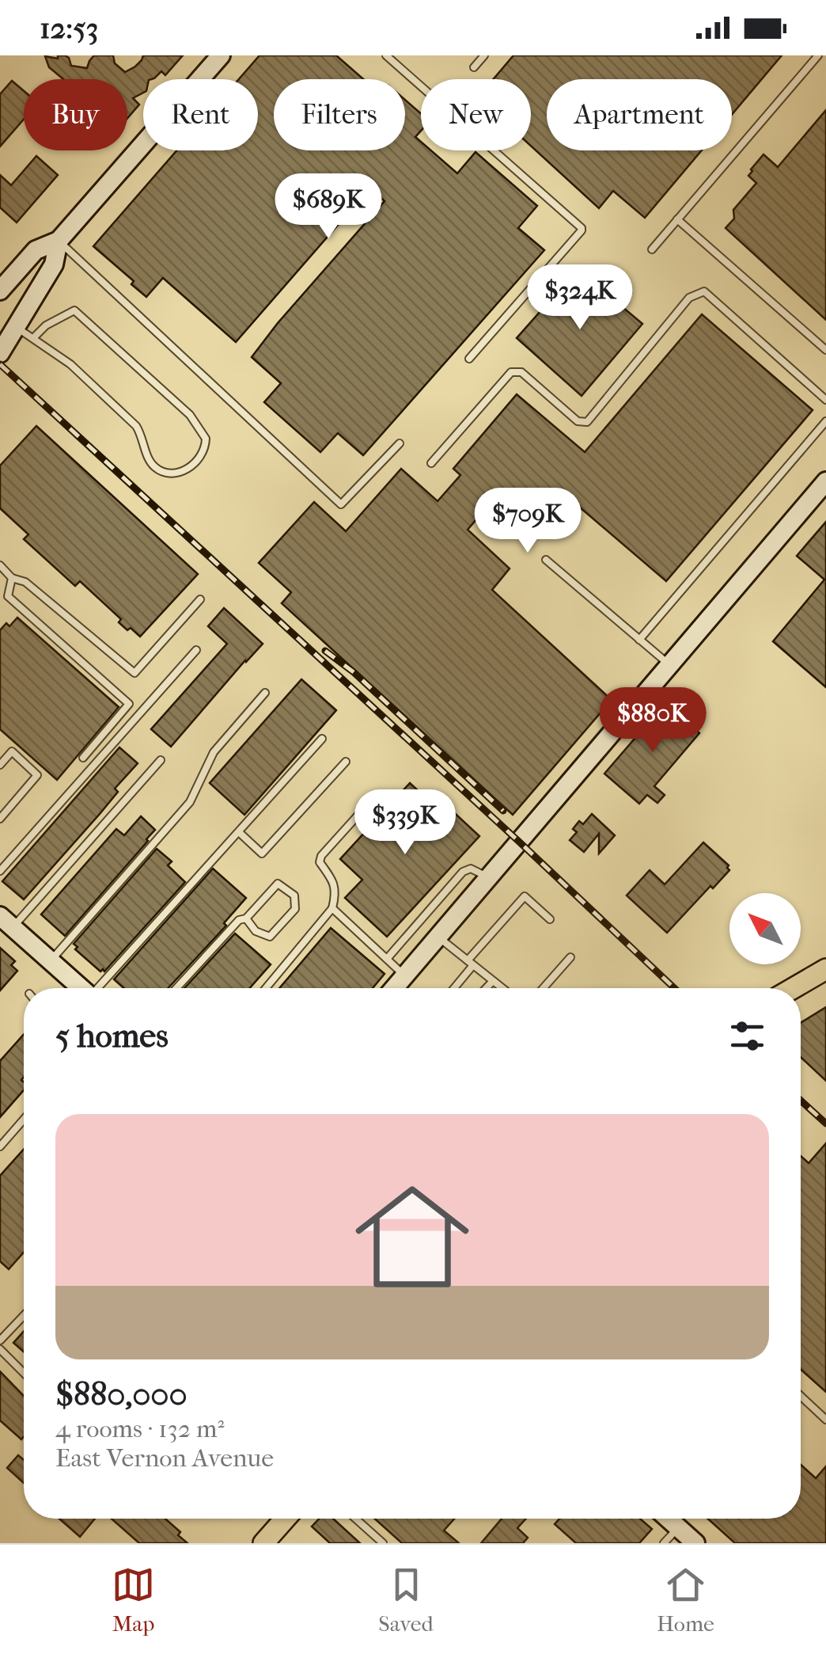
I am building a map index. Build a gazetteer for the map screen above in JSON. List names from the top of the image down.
{
  "north": "top left",
  "page": {
    "status": "12:53",
    "chip": [
      "Buy",
      "Rent",
      "Filters",
      "New",
      "Apartment"
    ],
    "price": [
      "$689K",
      "$324K",
      "$709K",
      "$880K",
      "$339K"
    ],
    "heading": "5 homes",
    "list": [
      {
        "name": "$880,000",
        "note": "4 rooms · 132 m² · East Vernon Avenue"
      }
    ],
    "tabs": ["Map", "Saved", "Home"]
  }
}
